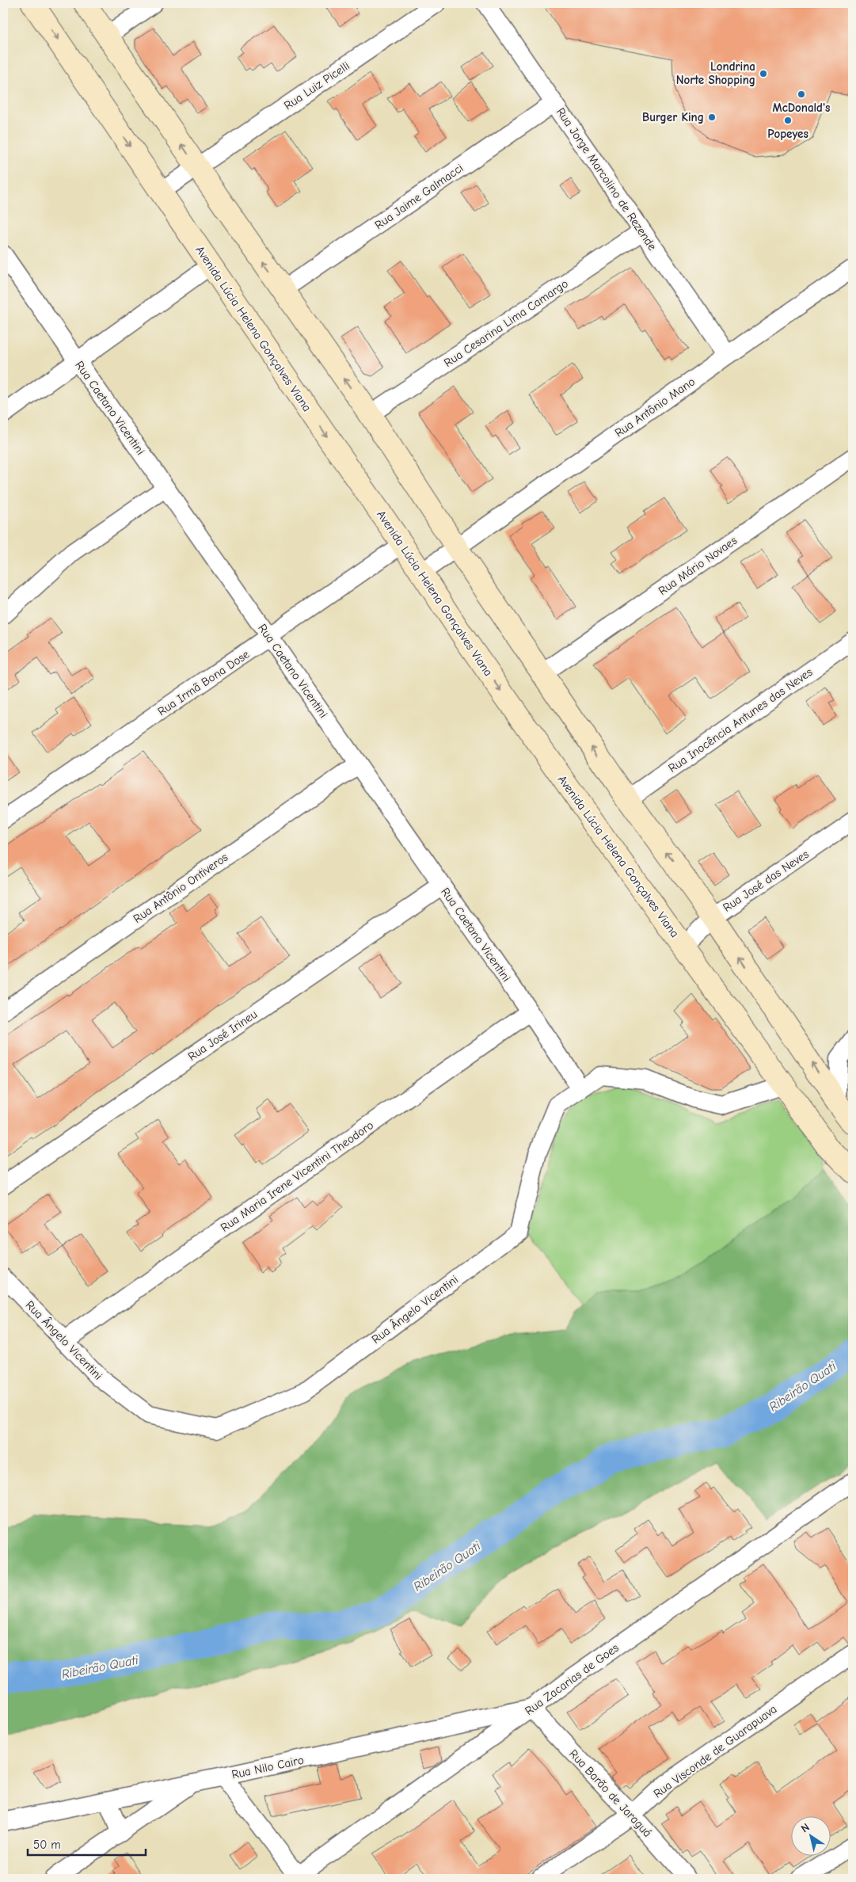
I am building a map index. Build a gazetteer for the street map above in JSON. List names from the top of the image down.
{
  "streets": {
    "street": [
      "Rua Luiz Picelli",
      "Rua Jorge Marcolino de Rezende",
      "Rua Jaime Galmacci",
      "Rua Cesarina Lima Camargo",
      "Avenida Lúcia Helena Gonçalves Viana",
      "Rua Antônio Mano",
      "Rua Caetano Vicentini",
      "Rua Mário Novaes",
      "Rua Irmã Bona Dose",
      "Rua Inocência Antunes das Neves",
      "Rua José das Neves",
      "Rua Antônio Ontiveros",
      "Rua José Irineu",
      "Rua Maria Irene Vicentini Theodoro",
      "Rua Ângelo Vicentini",
      "Rua Zacarias de Goes",
      "Rua Visconde de Guarapuava",
      "Rua Nilo Cairo",
      "Rua Barão de Jaraguá"
    ]
  },
  "crossings": [
    ["Rua Luiz Picelli", "Avenida Lúcia Helena Gonçalves Viana"],
    ["Rua Jorge Marcolino de Rezende", "Rua Jaime Galmacci"],
    ["Rua Jorge Marcolino de Rezende", "Rua Cesarina Lima Camargo"],
    ["Rua Jorge Marcolino de Rezende", "Rua Antônio Mano"],
    ["Avenida Lúcia Helena Gonçalves Viana", "Rua Antônio Mano"],
    ["Avenida Lúcia Helena Gonçalves Viana", "Rua Irmã Bona Dose"],
    ["Avenida Lúcia Helena Gonçalves Viana", "Rua José das Neves"],
    ["Avenida Lúcia Helena Gonçalves Viana", "Rua Ângelo Vicentini"],
    ["Rua Caetano Vicentini", "Rua Irmã Bona Dose"],
    ["Rua Caetano Vicentini", "Rua Antônio Ontiveros"],
    ["Rua Caetano Vicentini", "Rua José Irineu"],
    ["Rua Caetano Vicentini", "Rua Maria Irene Vicentini Theodoro"],
    ["Rua Caetano Vicentini", "Rua Ângelo Vicentini"],
    ["Rua Maria Irene Vicentini Theodoro", "Rua Ângelo Vicentini"],
    ["Rua Zacarias de Goes", "Rua Nilo Cairo"],
    ["Rua Zacarias de Goes", "Rua Barão de Jaraguá"],
    ["Rua Visconde de Guarapuava", "Rua Barão de Jaraguá"],
    ["Rua Nilo Cairo", "Rua Barão de Jaraguá"]
  ],
  "water": ["Ribeirão Quati"],
  "places": [
    "Londrina Norte Shopping",
    "McDonald's",
    "Burger King",
    "Popeyes"
  ],
  "scale_bar": "50 m",
  "north": "top left"
}
